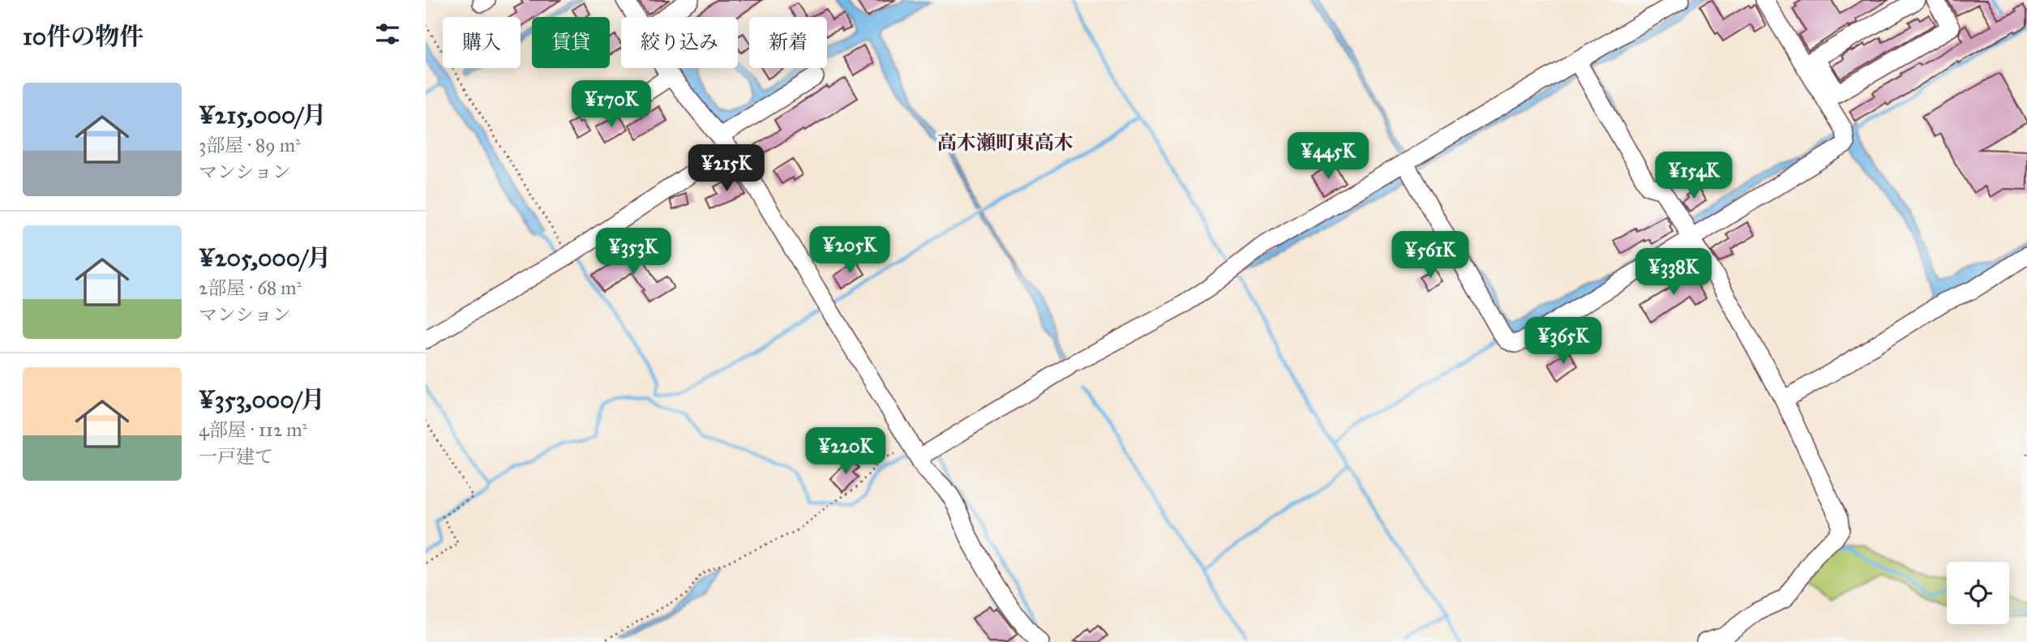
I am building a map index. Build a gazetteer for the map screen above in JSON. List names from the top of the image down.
{
  "districts": ["高木瀬町東高木"],
  "page": {
    "heading": "10件の物件",
    "chip": [
      "購入",
      "賃貸",
      "絞り込み",
      "新着"
    ],
    "list": [
      {
        "name": "¥215,000/月",
        "note": "3部屋 · 89 m² · マンション"
      },
      {
        "name": "¥205,000/月",
        "note": "2部屋 · 68 m² · マンション"
      },
      {
        "name": "¥353,000/月",
        "note": "4部屋 · 112 m² · 一戸建て"
      }
    ],
    "price": [
      "¥170K",
      "¥445K",
      "¥215K",
      "¥154K",
      "¥205K",
      "¥353K",
      "¥561K",
      "¥338K",
      "¥365K",
      "¥220K"
    ]
  }
}
